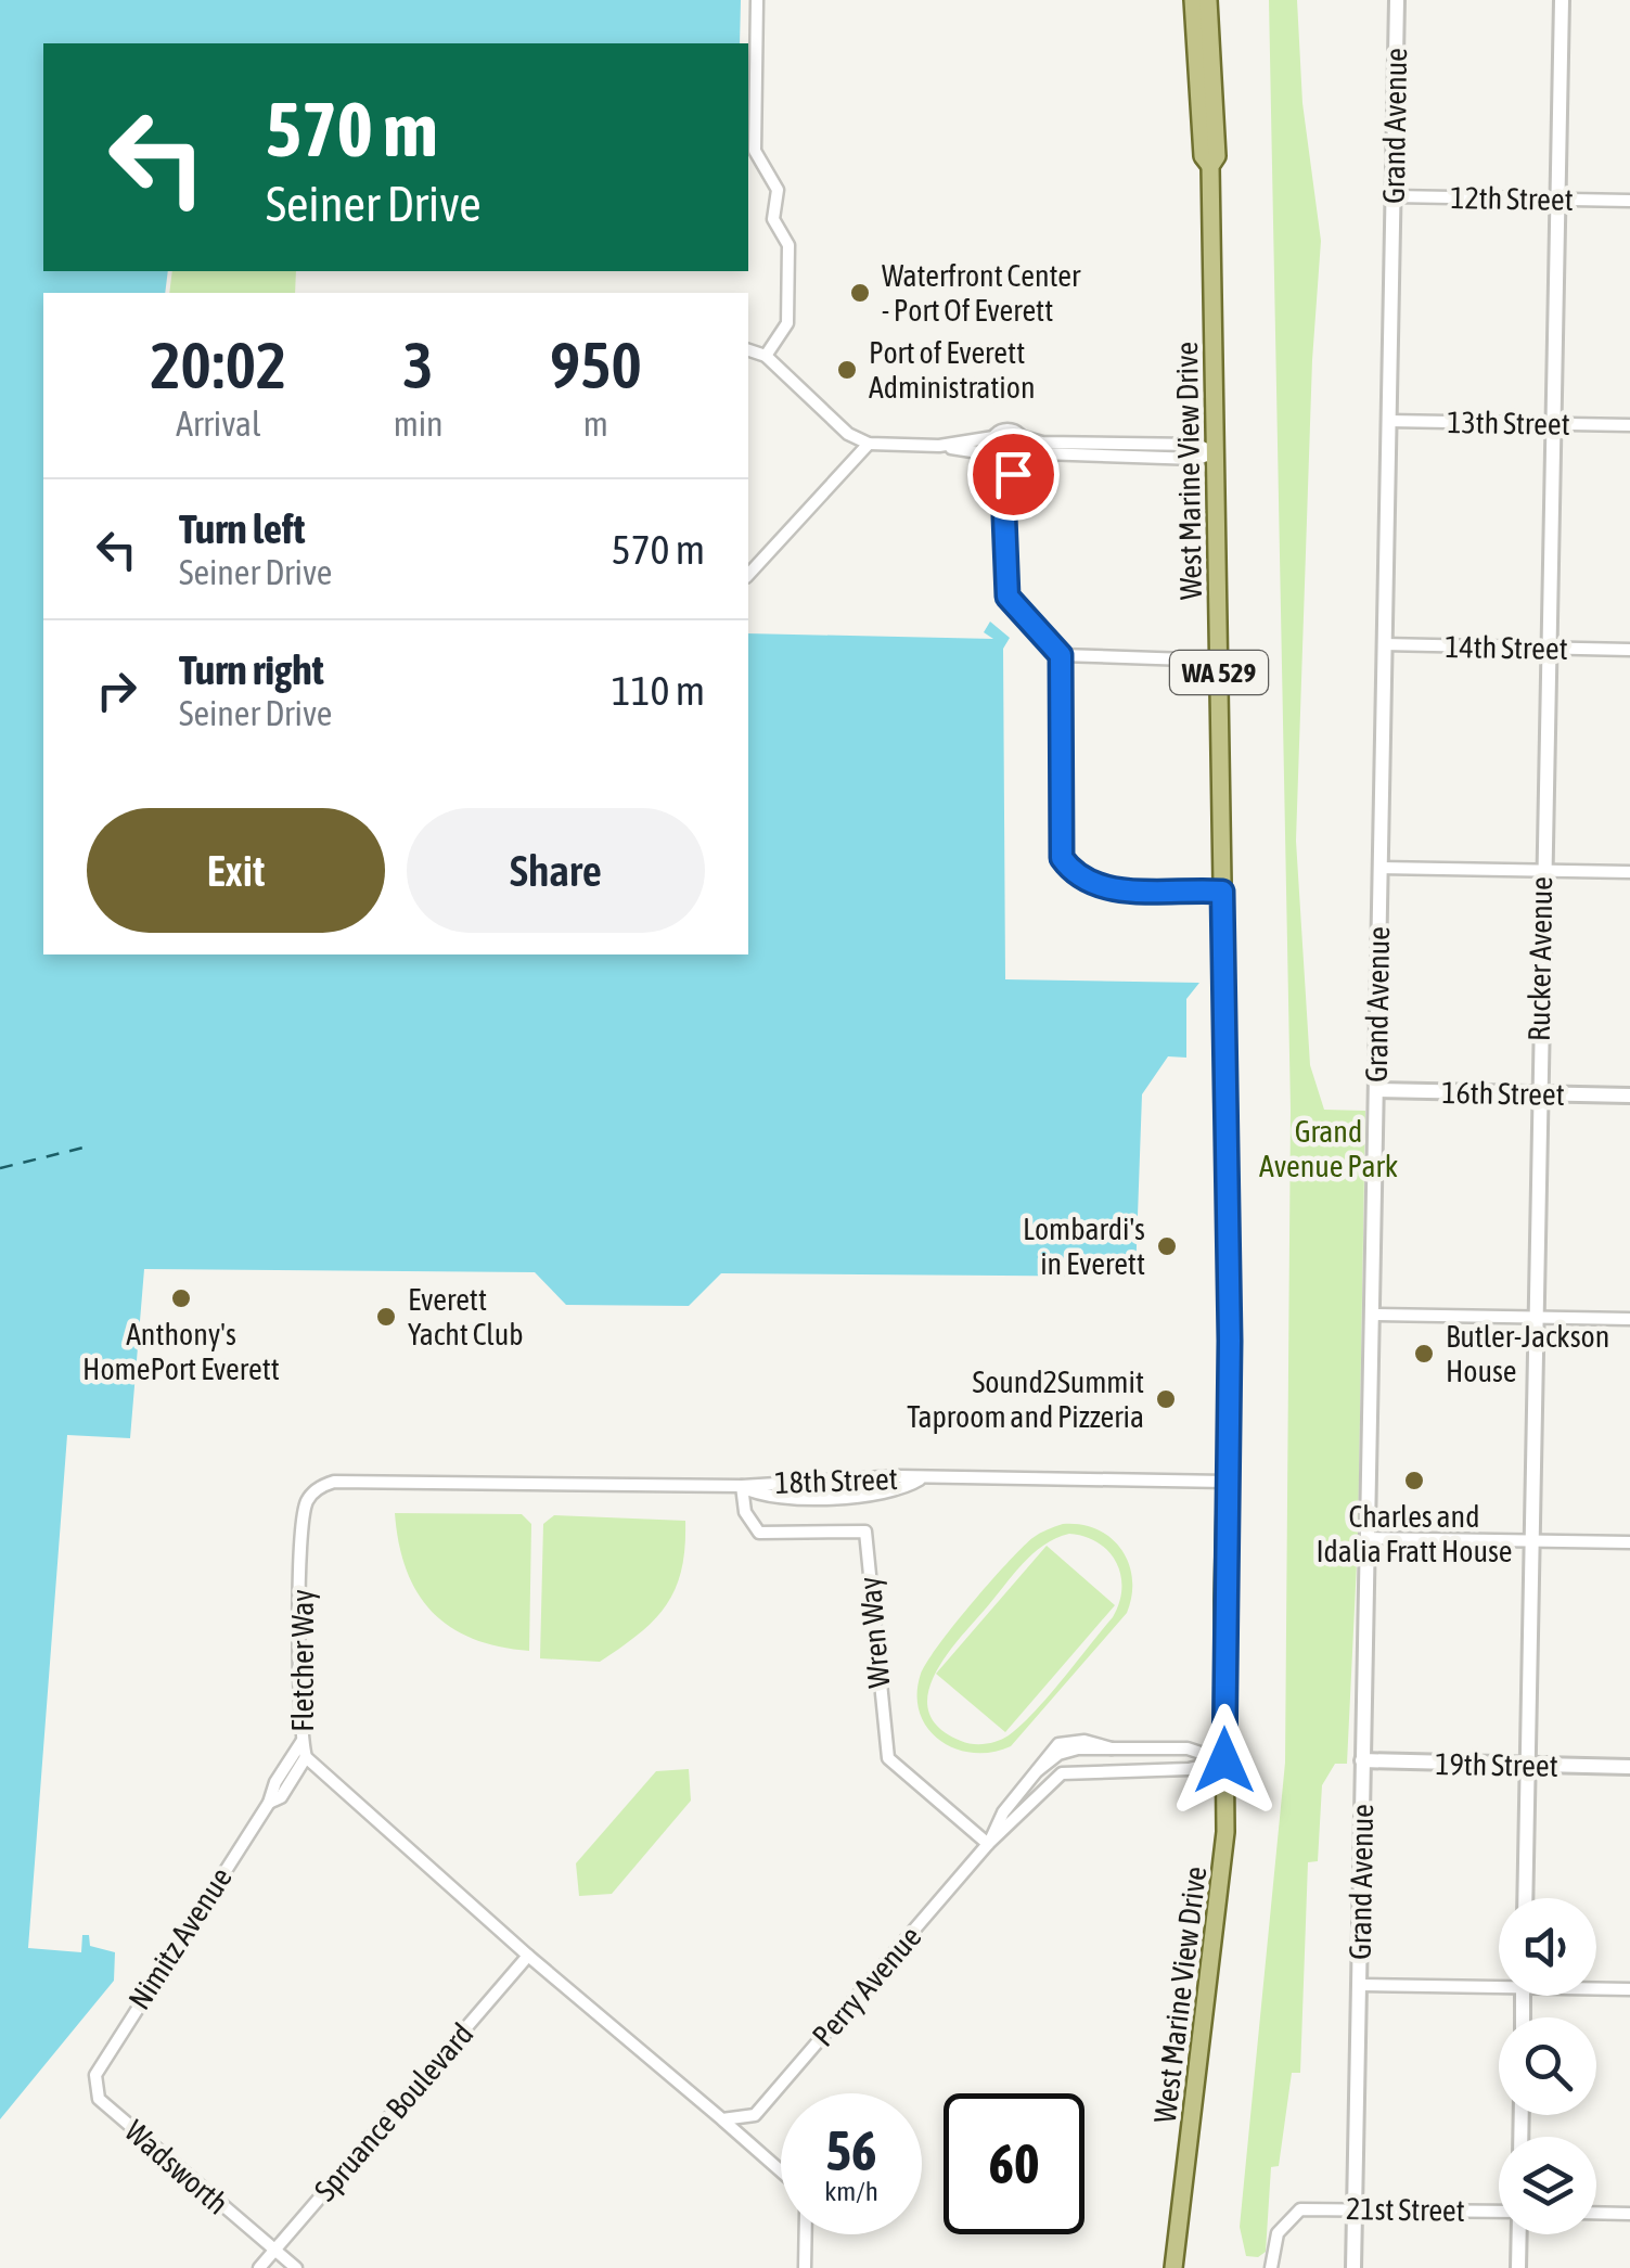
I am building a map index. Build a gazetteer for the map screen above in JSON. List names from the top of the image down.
{
  "streets": {
    "main road": ["West Marine View Drive", "WA 529"],
    "street": [
      "Grand Avenue",
      "12th Street",
      "13th Street",
      "14th Street",
      "Rucker Avenue",
      "16th Street",
      "18th Street",
      "Wren Way",
      "Fletcher Way",
      "19th Street",
      "Nimitz Avenue",
      "Perry Avenue",
      "Spruance Boulevard",
      "Wadsworth",
      "21st Street"
    ]
  },
  "crossings": [
    ["Grand Avenue", "12th Street"],
    ["Grand Avenue", "13th Street"],
    ["Grand Avenue", "14th Street"],
    ["Grand Avenue", "16th Street"],
    ["Grand Avenue", "19th Street"],
    ["Grand Avenue", "21st Street"],
    ["12th Street", "Rucker Avenue"],
    ["13th Street", "Rucker Avenue"],
    ["West Marine View Drive", "18th Street"],
    ["14th Street", "Rucker Avenue"],
    ["Rucker Avenue", "16th Street"],
    ["Rucker Avenue", "19th Street"],
    ["18th Street", "Wren Way"],
    ["18th Street", "Fletcher Way"],
    ["Wren Way", "Fletcher Way"],
    ["Wren Way", "Perry Avenue"],
    ["Fletcher Way", "Nimitz Avenue"],
    ["Fletcher Way", "Perry Avenue"],
    ["Fletcher Way", "Spruance Boulevard"],
    ["Nimitz Avenue", "Wadsworth"],
    ["Spruance Boulevard", "Wadsworth"]
  ],
  "parks": ["Grand Avenue Park"],
  "places": [
    "Waterfront Center - Port Of Everett",
    "Port of Everett Administration",
    "Lombardi's in Everett",
    "Anthony's HomePort Everett",
    "Everett Yacht Club",
    "Butler-Jackson House",
    "Sound2Summit Taproom and Pizzeria",
    "Charles and Idalia Fratt House"
  ],
  "page": {
    "turn": ["570 m", "Seiner Drive"],
    "eta": [
      "20:02",
      "Arrival",
      "3",
      "min",
      "950",
      "m"
    ],
    "list": [
      {
        "name": "Turn left",
        "note": "Seiner Drive",
        "value": "570 m"
      },
      {
        "name": "Turn right",
        "note": "Seiner Drive",
        "value": "110 m"
      }
    ],
    "buttons": ["Exit", "Share"],
    "speed": "56 km/h",
    "limit": "60"
  }
}
